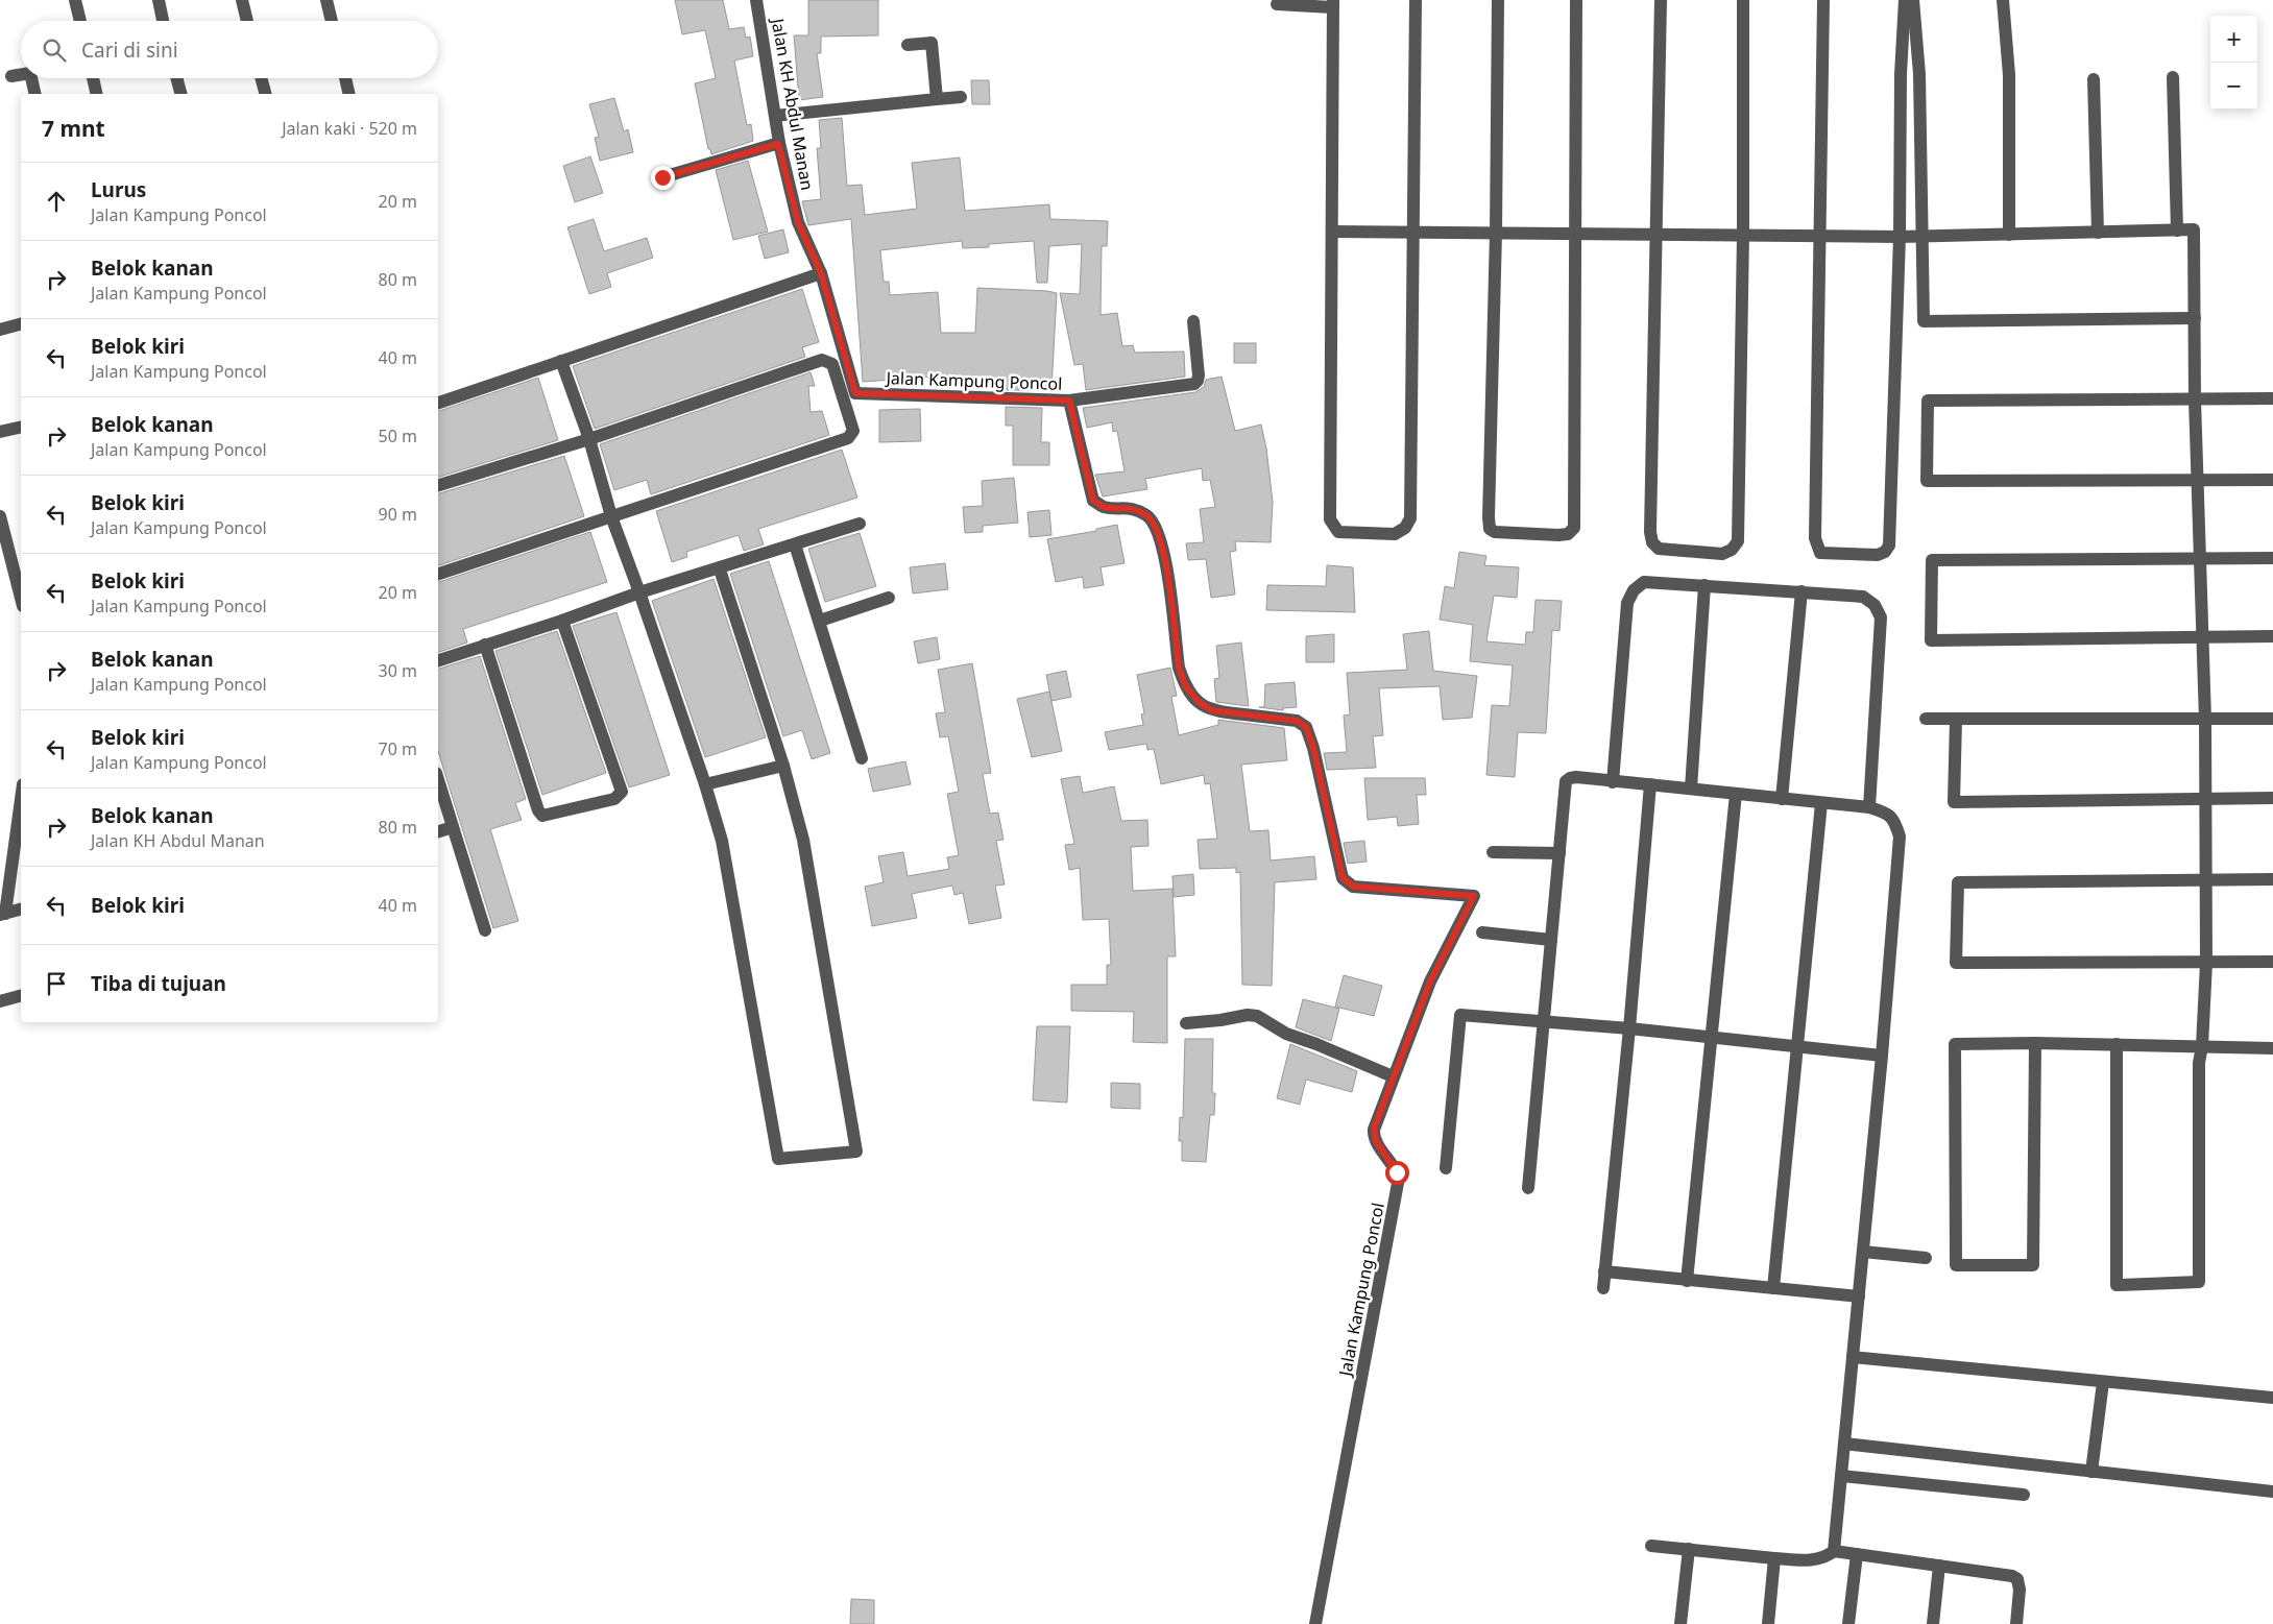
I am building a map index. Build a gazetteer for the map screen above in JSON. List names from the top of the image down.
{
  "streets": {
    "street": ["Jalan KH Abdul Manan", "Jalan Kampung Poncol"]
  },
  "crossings": [
    ["Jalan KH Abdul Manan", "Jalan Kampung Poncol"]
  ],
  "page": {
    "map_buttons": ["+", "−"],
    "search": "Cari di sini",
    "heading": ["7 mnt", "Jalan kaki · 520 m"],
    "list": [
      ["Lurus", "Jalan Kampung Poncol", "20 m"],
      ["Belok kanan", "Jalan Kampung Poncol", "80 m"],
      ["Belok kiri", "Jalan Kampung Poncol", "40 m"],
      ["Belok kanan", "Jalan Kampung Poncol", "50 m"],
      ["Belok kiri", "Jalan Kampung Poncol", "90 m"],
      ["Belok kiri", "Jalan Kampung Poncol", "20 m"],
      ["Belok kanan", "Jalan Kampung Poncol", "30 m"],
      ["Belok kiri", "Jalan Kampung Poncol", "70 m"],
      ["Belok kanan", "Jalan KH Abdul Manan", "80 m"],
      ["Belok kiri", "40 m"],
      "Tiba di tujuan"
    ]
  }
}
